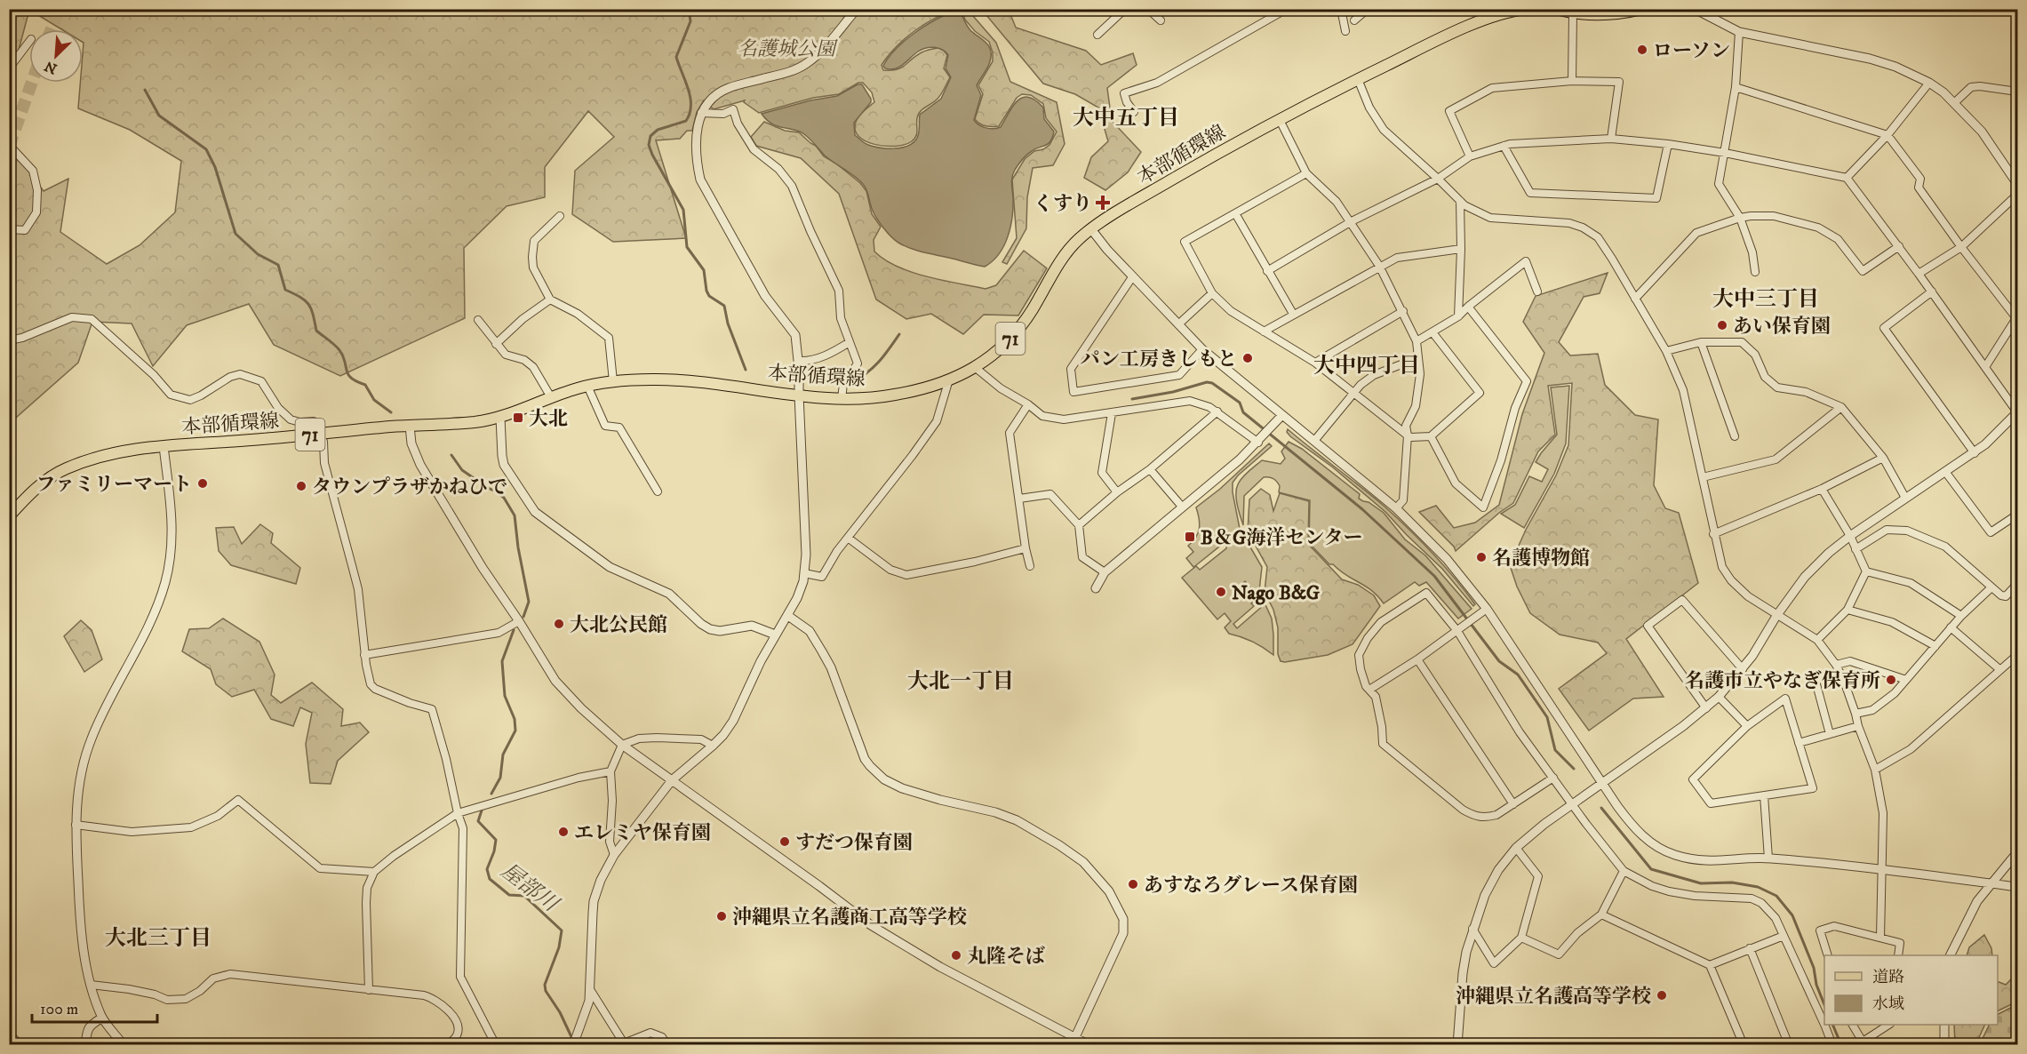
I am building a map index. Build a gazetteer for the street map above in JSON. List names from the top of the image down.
{
  "streets": {
    "main road": ["本部循環線", "71"]
  },
  "districts": [
    "大中五丁目",
    "大中三丁目",
    "大中四丁目",
    "大北一丁目",
    "大北三丁目"
  ],
  "water": ["屋部川"],
  "parks": ["名護城公園"],
  "places": {
    "other": [
      "ローソン",
      "あい保育園",
      "パン工房きしもと",
      "ファミリーマート",
      "タウンプラザかねひで",
      "名護博物館",
      "Nago B&G",
      "大北公民館",
      "名護市立やなぎ保育所",
      "エレミヤ保育園",
      "すだつ保育園",
      "あすなろグレース保育園",
      "沖縄県立名護商工高等学校",
      "丸隆そば",
      "沖縄県立名護高等学校"
    ],
    "health": ["くすり"],
    "transit": ["大北", "B＆G海洋センター"]
  },
  "legend": ["道路", "水域"],
  "scale_bar": "100 m",
  "north": "bottom left"
}
